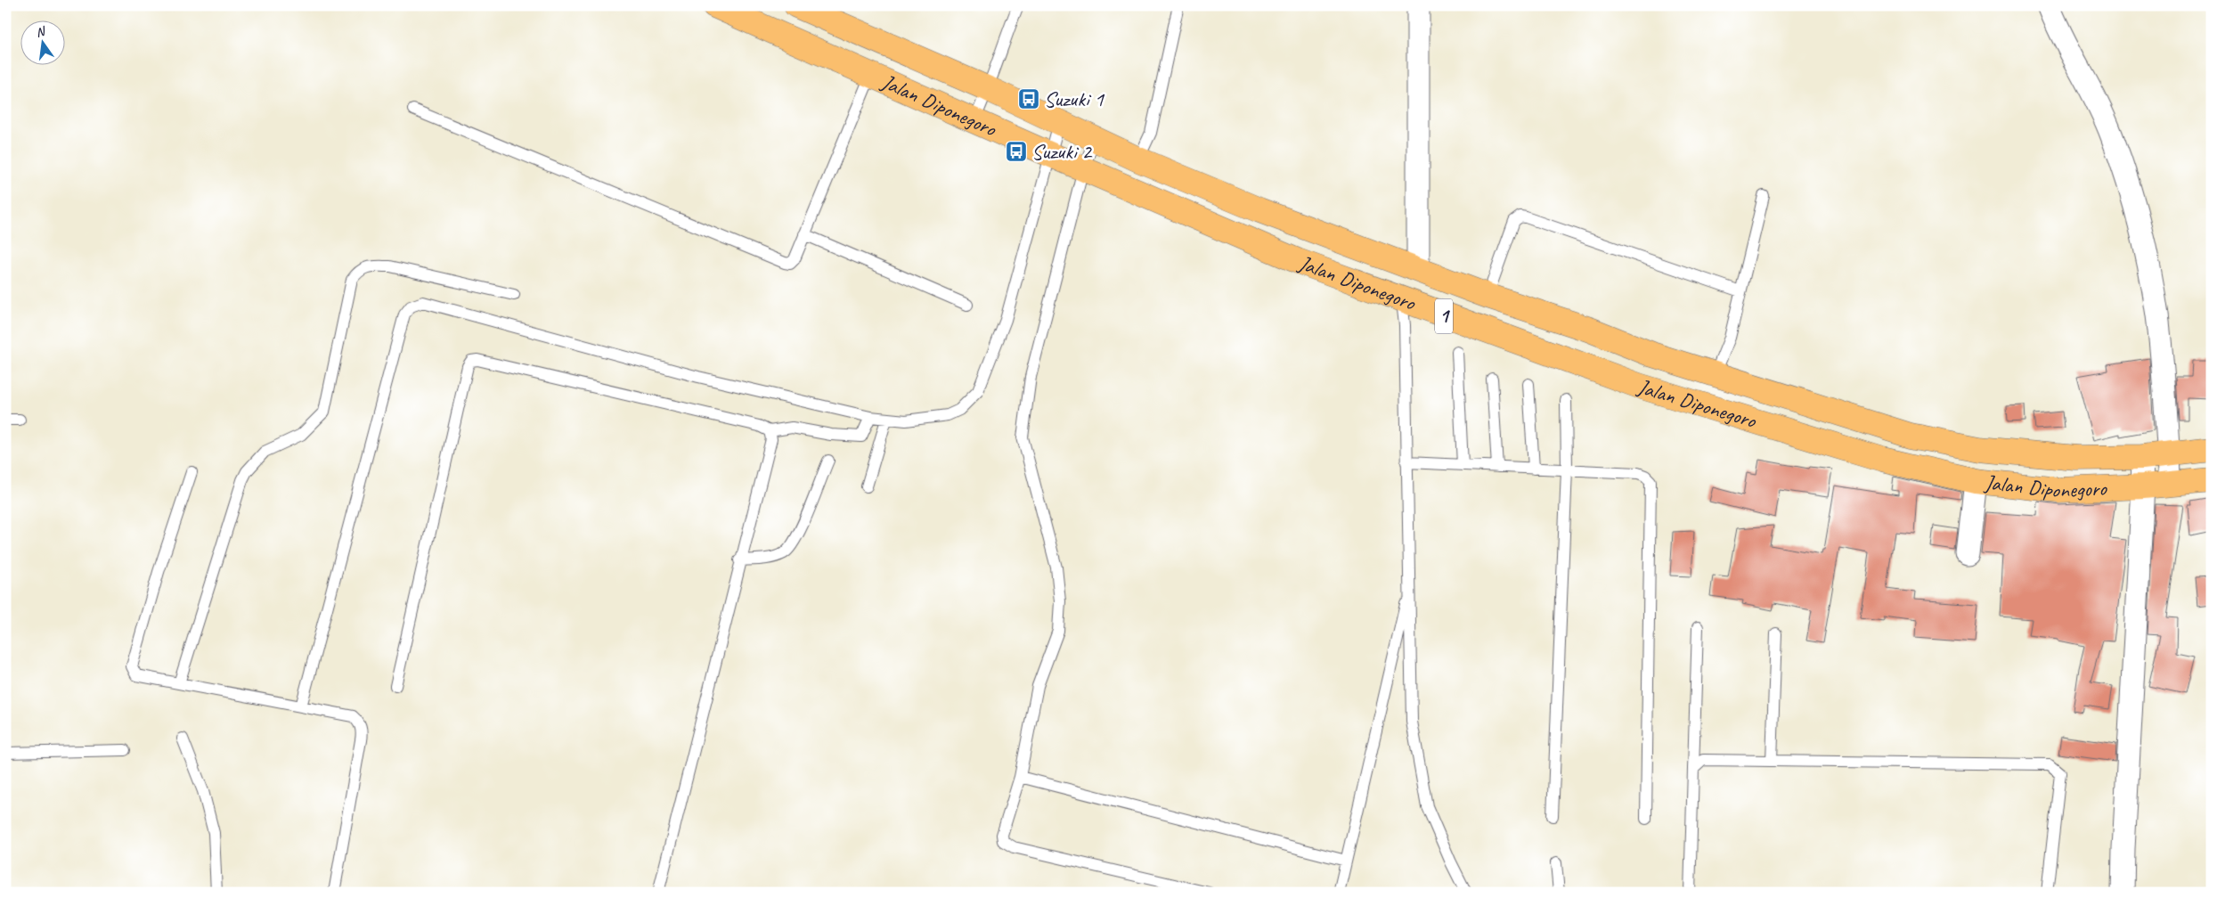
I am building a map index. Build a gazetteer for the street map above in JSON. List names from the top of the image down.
{
  "streets": {
    "highway": ["Jalan Diponegoro", "1"]
  },
  "places": {
    "bus stop": ["Suzuki 1", "Suzuki 2"]
  },
  "north": "top"
}
